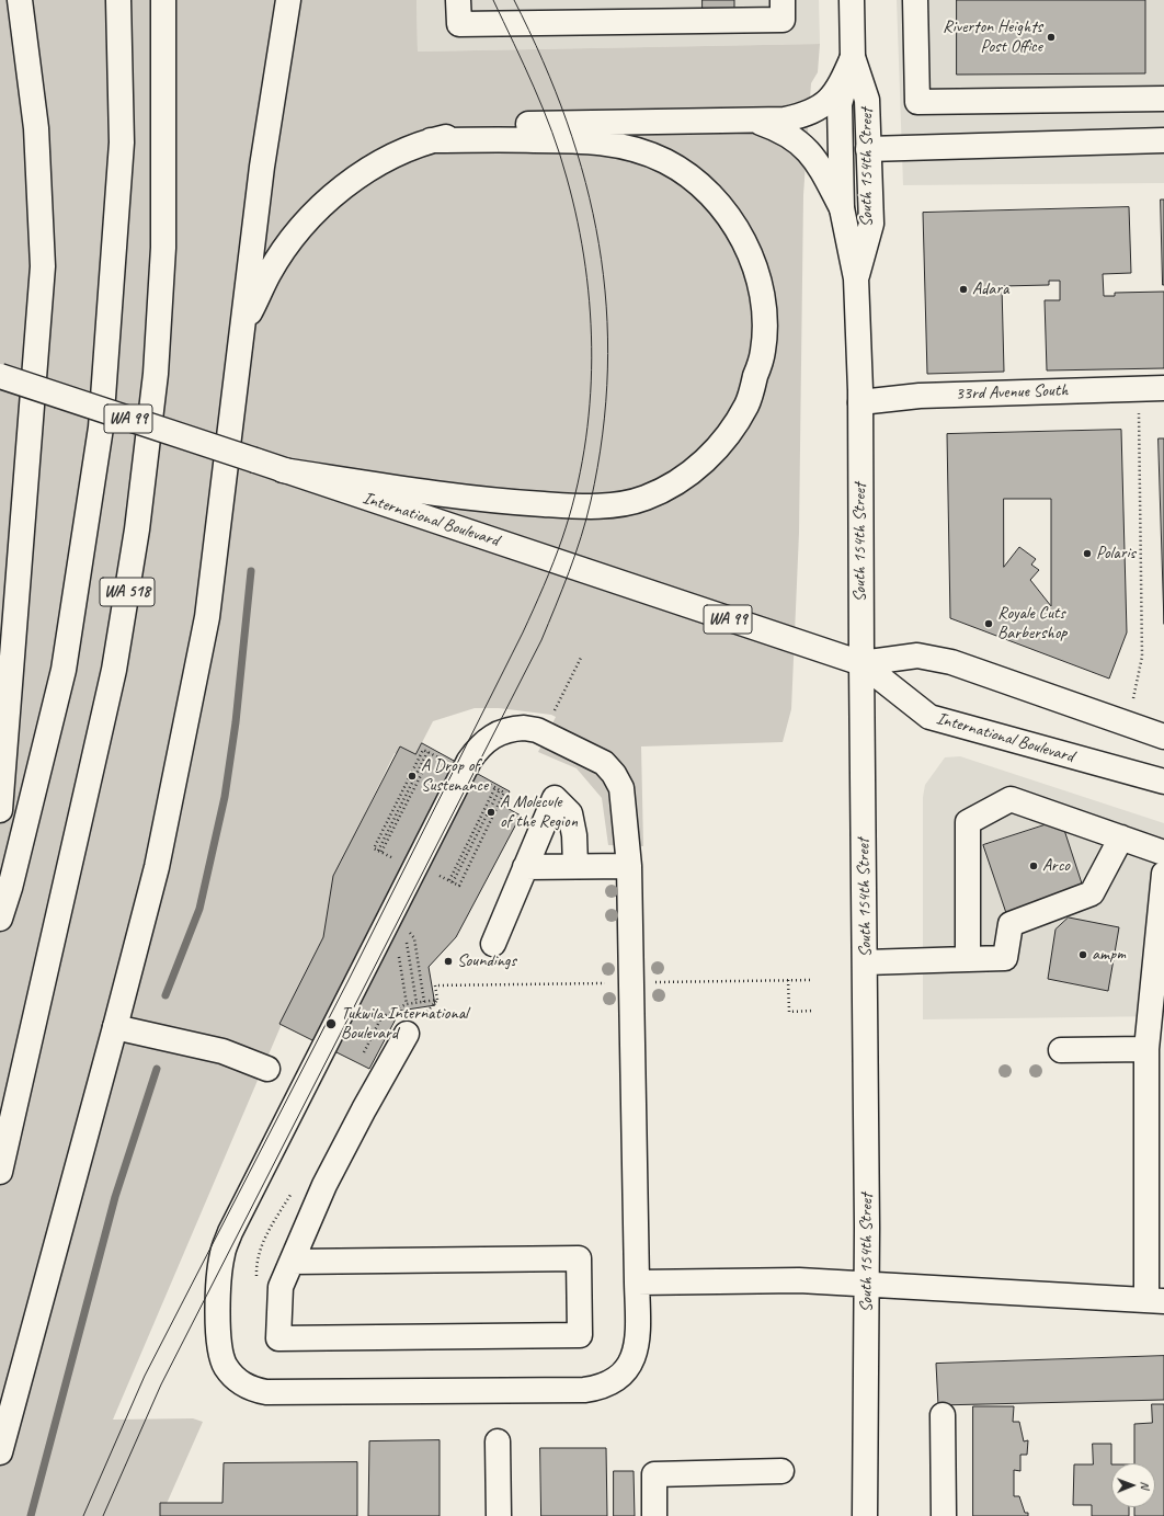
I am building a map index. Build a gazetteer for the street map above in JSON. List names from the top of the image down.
{
  "streets": {
    "main road": [
      "South 154th Street",
      "33rd Avenue South",
      "WA 99",
      "International Boulevard",
      "WA 518"
    ]
  },
  "crossings": [
    ["South 154th Street", "33rd Avenue South"],
    ["South 154th Street", "International Boulevard"]
  ],
  "places": [
    "Riverton Heights Post Office",
    "Adara",
    "Polaris",
    "Royale Cuts Barbershop",
    "A Drop of Sustenance",
    "A Molecule of the Region",
    "Arco",
    "ampm",
    "Soundings",
    "Tukwila International Boulevard"
  ],
  "north": "right"
}
